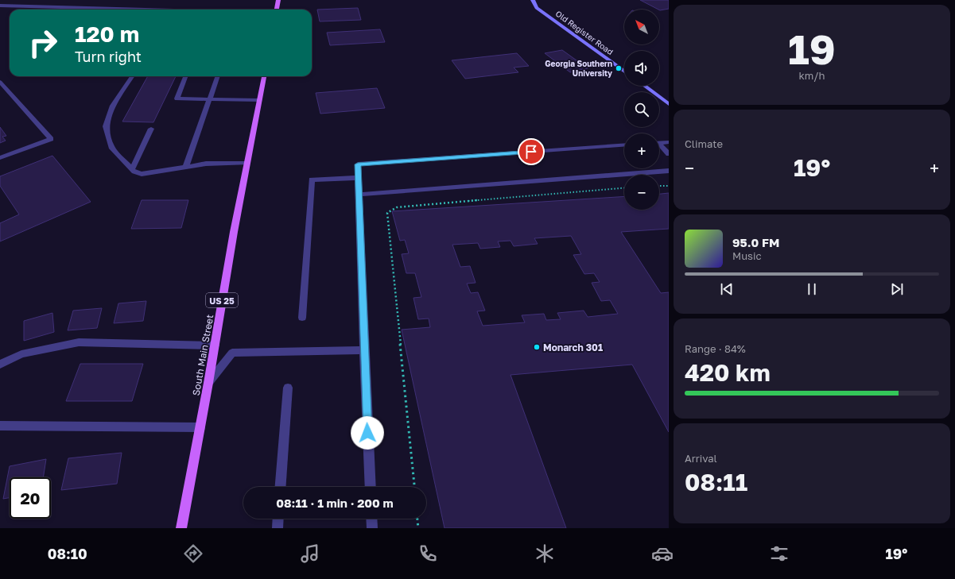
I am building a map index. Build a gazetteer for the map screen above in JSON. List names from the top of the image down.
{
  "streets": {
    "main road": ["US 25", "South Main Street"],
    "street": ["Old Register Road"]
  },
  "places": ["Georgia Southern University", "Monarch 301"],
  "north": "top left",
  "page": {
    "tile": [
      ["19", "km/h"],
      "Climate",
      ["Range · 84%", "420 km"],
      ["Arrival", "08:11"]
    ],
    "map_buttons": ["+", "−"],
    "turn": ["120 m", "Turn right"],
    "heat": ["−", "19°", "+"],
    "song": ["95.0 FM", "Music"],
    "limit": "20",
    "trip": "08:11 · 1 min · 200 m",
    "tabs": ["08:10", "19°"]
  }
}
